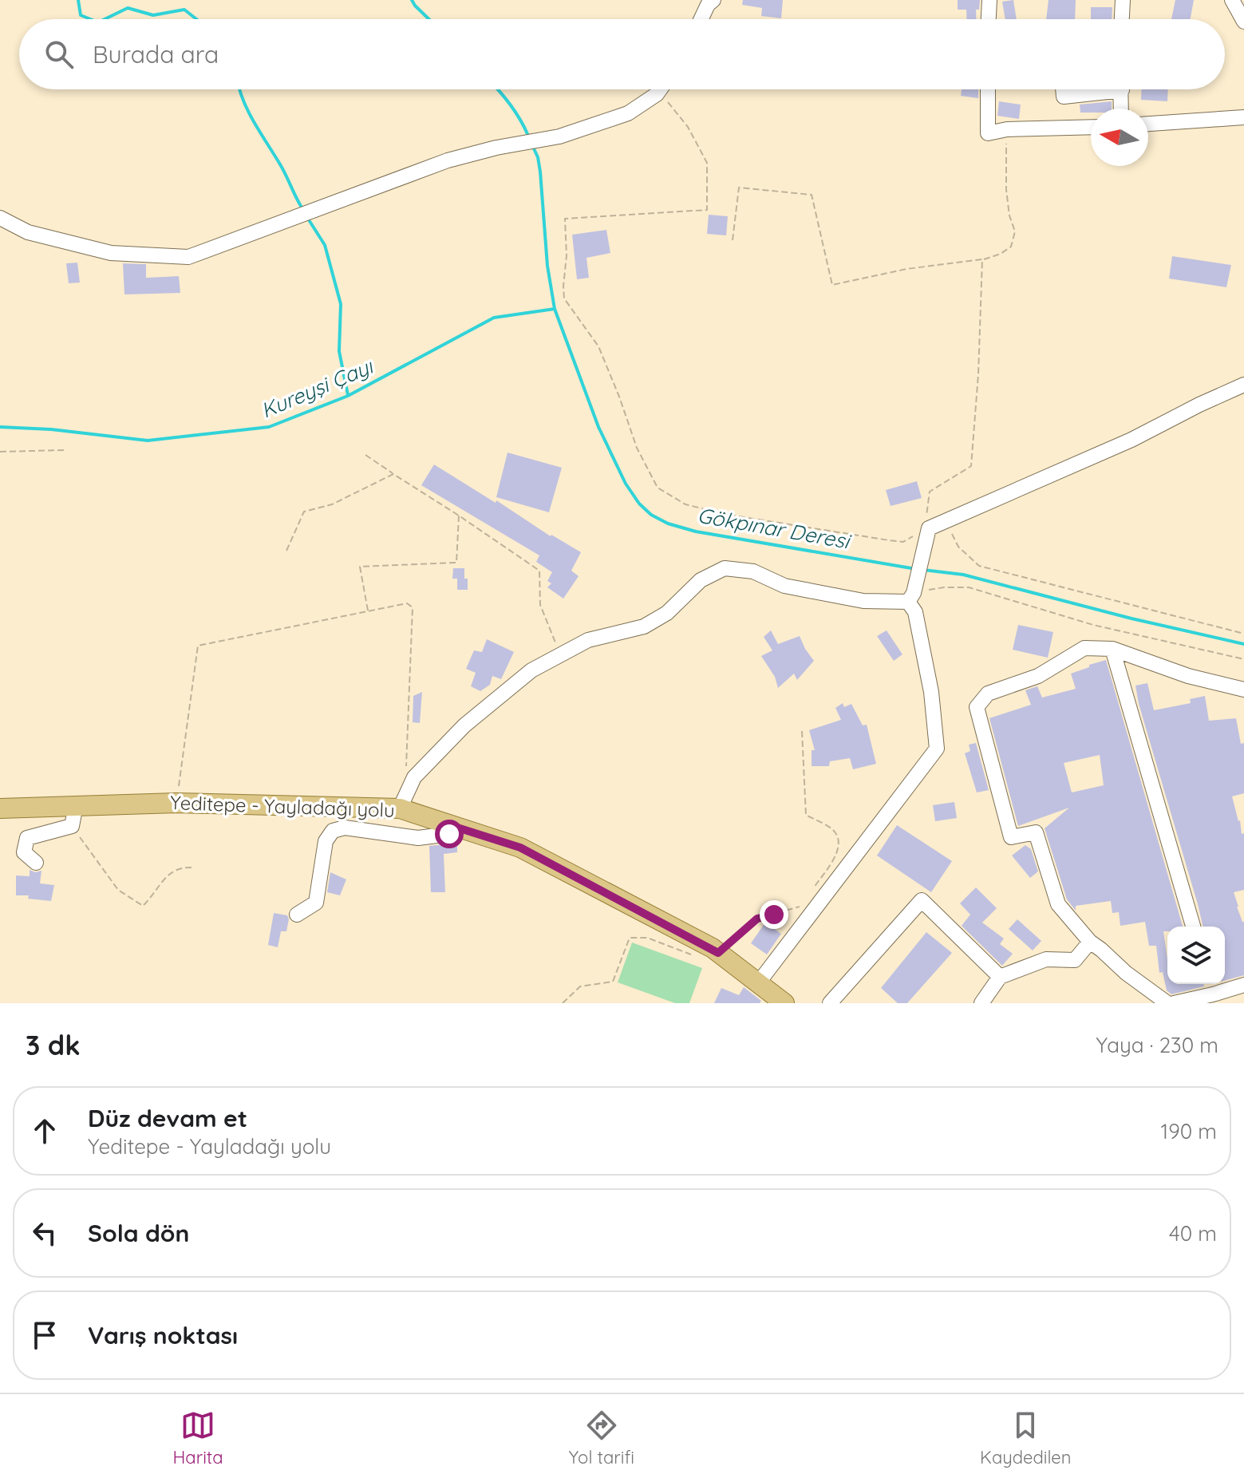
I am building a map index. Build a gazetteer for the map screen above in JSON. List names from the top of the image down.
{
  "streets": {
    "main road": ["Yeditepe - Yayladağı yolu"]
  },
  "water": ["Kureyşi Çayı", "Gökpınar Deresi"],
  "north": "left",
  "page": {
    "search": "Burada ara",
    "heading": ["3 dk", "Yaya · 230 m"],
    "list": [
      ["Düz devam et", "Yeditepe - Yayladağı yolu", "190 m"],
      ["Sola dön", "40 m"],
      "Varış noktası"
    ],
    "nav": ["Harita", "Yol tarifi", "Kaydedilen"]
  }
}
